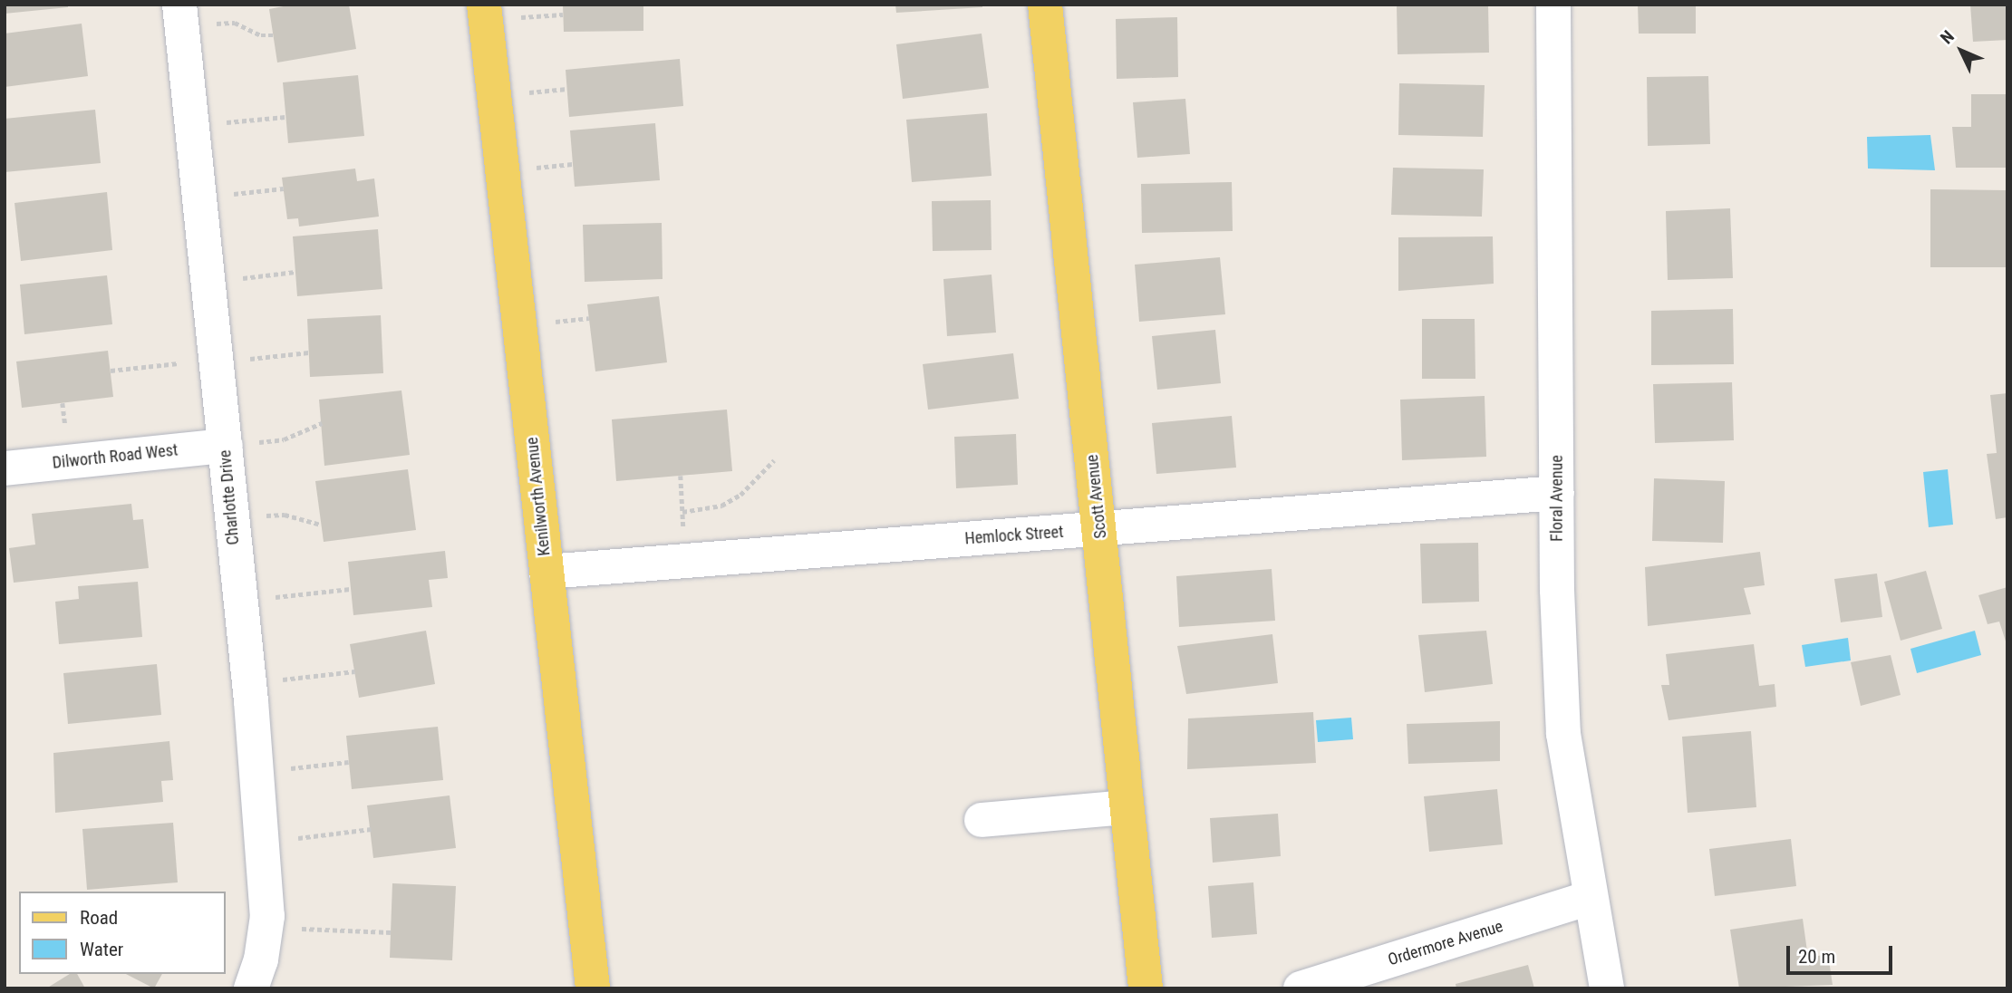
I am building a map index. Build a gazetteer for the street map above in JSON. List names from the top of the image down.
{
  "streets": {
    "main road": ["Kenilworth Avenue", "Scott Avenue"],
    "street": [
      "Dilworth Road West",
      "Charlotte Drive",
      "Floral Avenue",
      "Hemlock Street",
      "Ordermore Avenue"
    ]
  },
  "crossings": [
    ["Dilworth Road West", "Charlotte Drive"],
    ["Kenilworth Avenue", "Hemlock Street"],
    ["Scott Avenue", "Hemlock Street"],
    ["Floral Avenue", "Hemlock Street"],
    ["Floral Avenue", "Ordermore Avenue"]
  ],
  "legend": ["Road", "Water"],
  "scale_bar": "20 m",
  "north": "top left"
}
